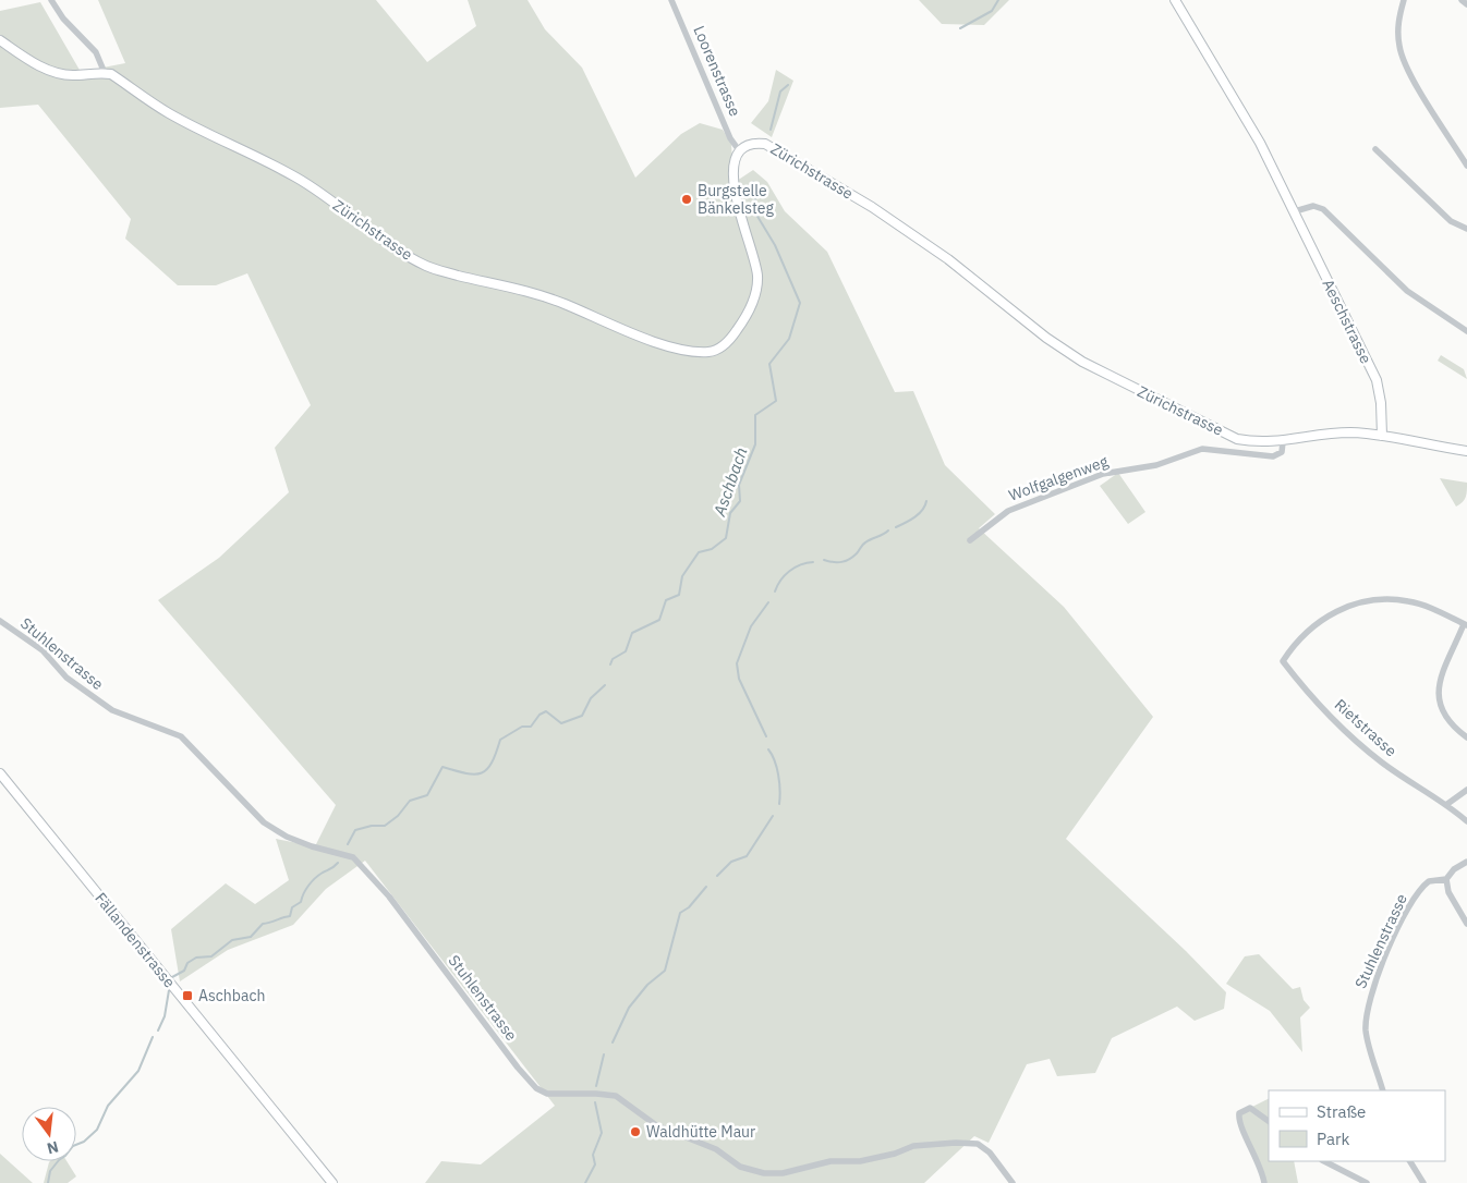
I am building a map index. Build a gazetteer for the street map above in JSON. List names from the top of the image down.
{
  "streets": {
    "street": [
      "Loorenstrasse",
      "Zürichstrasse",
      "Aeschstrasse",
      "Wolfgalgenweg",
      "Stuhlenstrasse",
      "Rietstrasse",
      "Fällandenstrasse"
    ]
  },
  "crossings": [
    ["Loorenstrasse", "Zürichstrasse"],
    ["Zürichstrasse", "Aeschstrasse"],
    ["Zürichstrasse", "Wolfgalgenweg"]
  ],
  "water": ["Aschbach"],
  "places": {
    "other": ["Burgstelle Bänkelsteg", "Waldhütte Maur"],
    "transit": ["Aschbach"]
  },
  "legend": ["Straße", "Park"],
  "north": "bottom"
}
